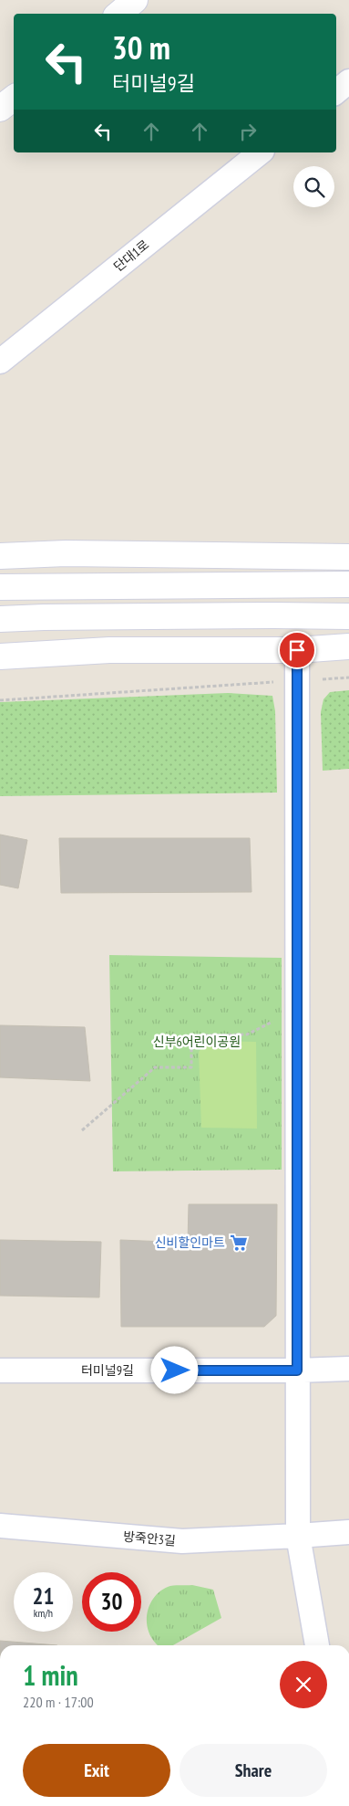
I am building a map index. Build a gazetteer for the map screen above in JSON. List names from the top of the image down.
{
  "streets": {
    "street": ["단대1로", "터미널9길", "방죽안3길"]
  },
  "parks": ["신부6어린이공원"],
  "places": {
    "supermarket": ["신비할인마트"]
  },
  "page": {
    "turn": ["30 m", "터미널9길"],
    "speed": "21 km/h",
    "limit": "30",
    "heading": ["1 min", "220 m · 17:00"],
    "buttons": ["Exit", "Share"]
  }
}
